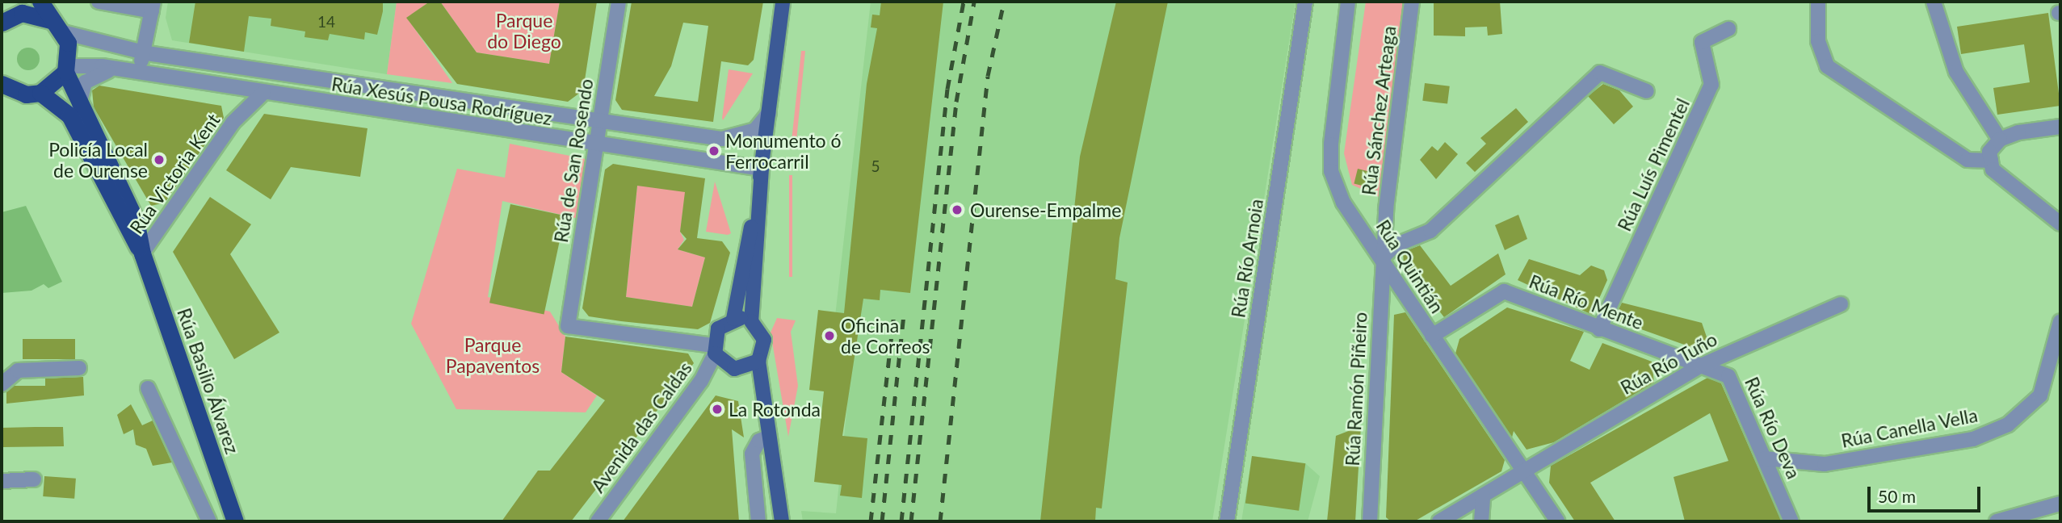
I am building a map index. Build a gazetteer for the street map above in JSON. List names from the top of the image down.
{
  "streets": {
    "highway": ["Rúa Basilio Álvarez"],
    "street": [
      "Rúa Xesús Pousa Rodríguez",
      "Rúa Sánchez Arteaga",
      "Rúa de San Rosendo",
      "Rúa Luís Pimentel",
      "Rúa Victoria Kent",
      "Rúa Río Arnoia",
      "Rúa Quintián",
      "Rúa Río Mente",
      "Rúa Río Tuño",
      "Rúa Ramón Piñeiro",
      "Avenida das Caldas",
      "Rúa Río Deva",
      "Rúa Canella Vella"
    ]
  },
  "crossings": [
    ["Rúa Xesús Pousa Rodríguez", "Rúa de San Rosendo"],
    ["Rúa Xesús Pousa Rodríguez", "Rúa Victoria Kent"],
    ["Rúa Xesús Pousa Rodríguez", "Rúa Basilio Álvarez"],
    ["Rúa Sánchez Arteaga", "Rúa Quintián"],
    ["Rúa Sánchez Arteaga", "Rúa Ramón Piñeiro"],
    ["Rúa de San Rosendo", "Avenida das Caldas"],
    ["Rúa Luís Pimentel", "Rúa Río Mente"],
    ["Rúa Victoria Kent", "Rúa Basilio Álvarez"],
    ["Rúa Quintián", "Rúa Río Mente"],
    ["Rúa Quintián", "Rúa Río Tuño"],
    ["Rúa Quintián", "Rúa Ramón Piñeiro"],
    ["Rúa Río Mente", "Rúa Río Tuño"],
    ["Rúa Río Mente", "Rúa Río Deva"],
    ["Rúa Río Tuño", "Rúa Río Deva"],
    ["Rúa Río Deva", "Rúa Canella Vella"]
  ],
  "parks": ["Parque do Diego", "Parque Papaventos"],
  "places": [
    "Monumento ó Ferrocarril",
    "Policía Local de Ourense",
    "Ourense-Empalme",
    "Oficina de Correos",
    "La Rotonda"
  ],
  "house_numbers": ["14", "5"],
  "scale_bar": "50 m"
}
